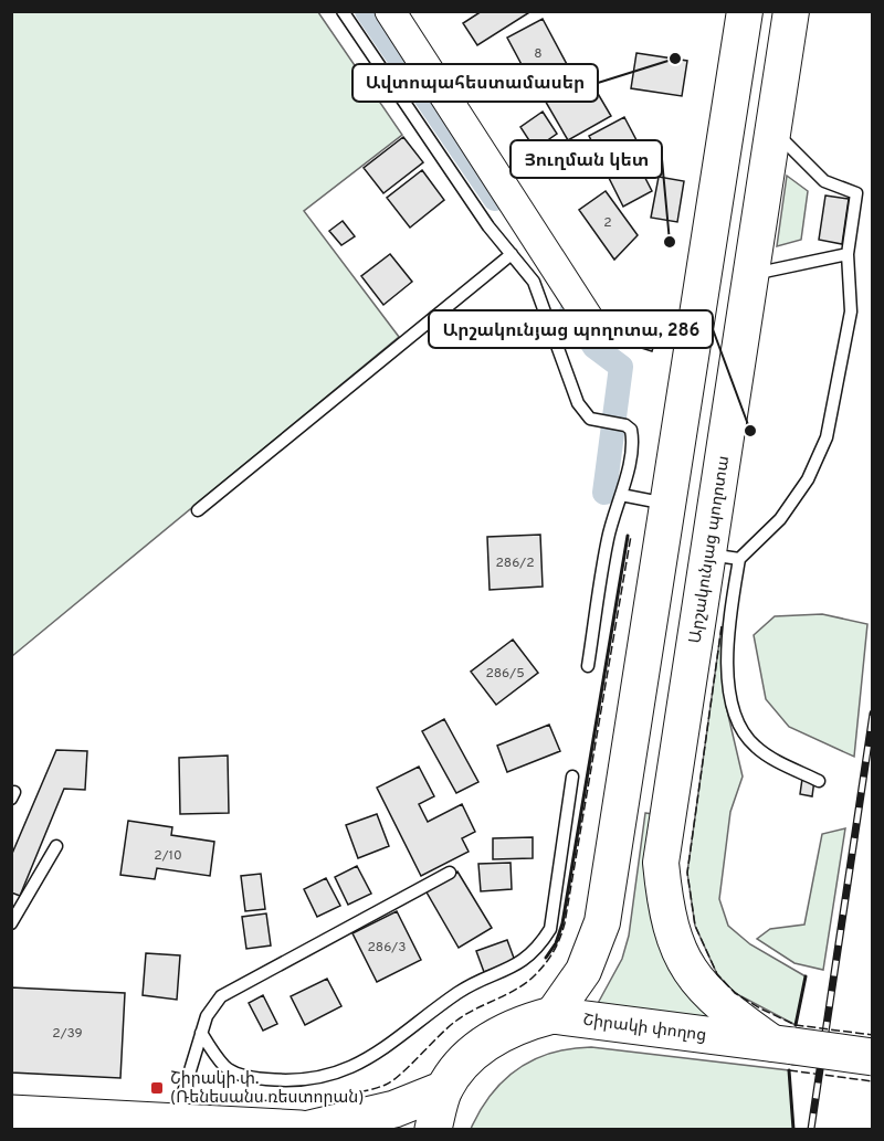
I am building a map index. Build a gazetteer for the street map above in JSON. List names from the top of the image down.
{
  "streets": {
    "highway": ["Շիրակի փողոց"],
    "main road": ["Արշակունյաց պողոտա"]
  },
  "crossings": [
    ["Արշակունյաց պողոտա", "Շիրակի փողոց"]
  ],
  "places": {
    "other": ["Ավտոպահեստամասեր", "Յուղման կետ", "Արշակունյաց պողոտա, 286"],
    "transit": ["Շիրակի փ. (Ռենեսանս ռեստորան)"]
  },
  "house_numbers": [
    "8",
    "2",
    "286/2",
    "286/5",
    "2/10",
    "286/3",
    "2/39"
  ]
}
